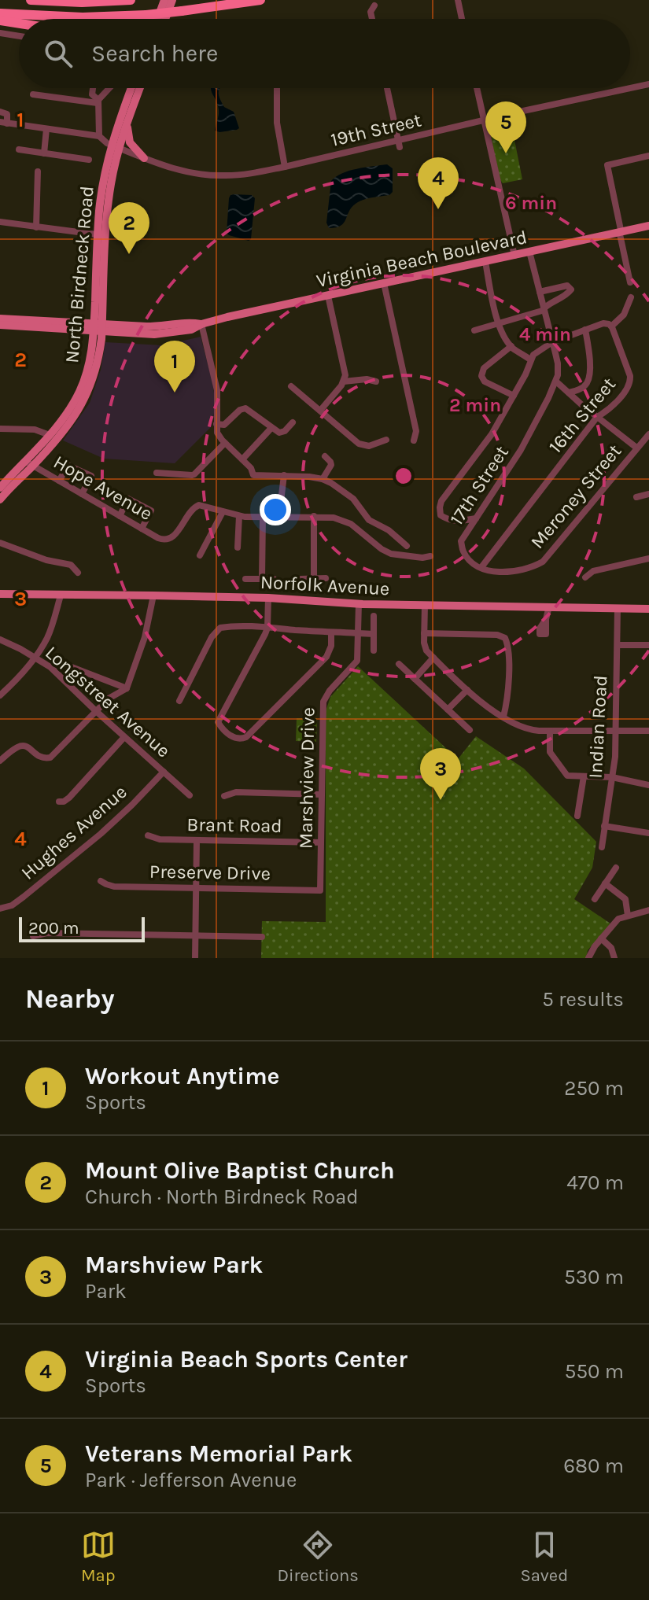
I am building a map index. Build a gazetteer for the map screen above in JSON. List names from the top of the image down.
{
  "streets": {
    "main road": ["Virginia Beach Boulevard", "North Birdneck Road", "Norfolk Avenue"],
    "street": [
      "19th Street",
      "16th Street",
      "17th Street",
      "Hope Avenue",
      "Meroney Street",
      "Longstreet Avenue",
      "Indian Road",
      "Marshview Drive",
      "Brant Road",
      "Hughes Avenue",
      "Preserve Drive"
    ]
  },
  "crossings": [
    ["19th Street", "North Birdneck Road"],
    ["Virginia Beach Boulevard", "North Birdneck Road"],
    ["North Birdneck Road", "Hope Avenue"],
    ["16th Street", "17th Street"],
    ["16th Street", "Meroney Street"],
    ["17th Street", "Meroney Street"],
    ["Norfolk Avenue", "Indian Road"],
    ["Norfolk Avenue", "Marshview Drive"],
    ["Longstreet Avenue", "Hughes Avenue"],
    ["Marshview Drive", "Brant Road"],
    ["Marshview Drive", "Preserve Drive"]
  ],
  "scale_bar": "200 m",
  "page": {
    "search": "Search here",
    "pins": [
      "5",
      "4",
      "2",
      "1",
      "3"
    ],
    "scale": "200 m",
    "heading": ["Nearby", "5 results"],
    "list": [
      {
        "mark": "1",
        "name": "Workout Anytime",
        "note": "Sports",
        "value": "250 m"
      },
      {
        "mark": "2",
        "name": "Mount Olive Baptist Church",
        "note": "Church · North Birdneck Road",
        "value": "470 m"
      },
      {
        "mark": "3",
        "name": "Marshview Park",
        "note": "Park",
        "value": "530 m"
      },
      {
        "mark": "4",
        "name": "Virginia Beach Sports Center",
        "note": "Sports",
        "value": "550 m"
      },
      {
        "mark": "5",
        "name": "Veterans Memorial Park",
        "note": "Park · Jefferson Avenue",
        "value": "680 m"
      }
    ],
    "nav": ["Map", "Directions", "Saved"]
  },
  "grid": {
    "rows": [
      "1",
      "2",
      "3",
      "4"
    ]
  },
  "rings": ["6 min", "4 min", "2 min"]
}
